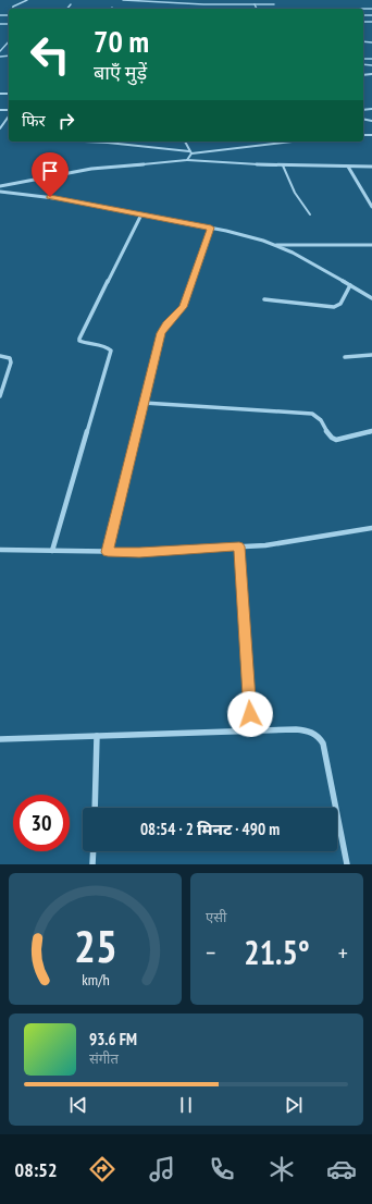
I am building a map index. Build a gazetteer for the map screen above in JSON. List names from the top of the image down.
{
  "page": {
    "turn": ["70 m", "बाएँ मुड़ें"],
    "then": "फिर",
    "limit": "30",
    "trip": "08:54 · 2 मिनट · 490 m",
    "tile": "एसी",
    "heat": ["−", "21.5°", "+"],
    "song": ["93.6 FM", "संगीत"],
    "tabs": "08:52",
    "gauge": ["25", "km/h"]
  }
}
